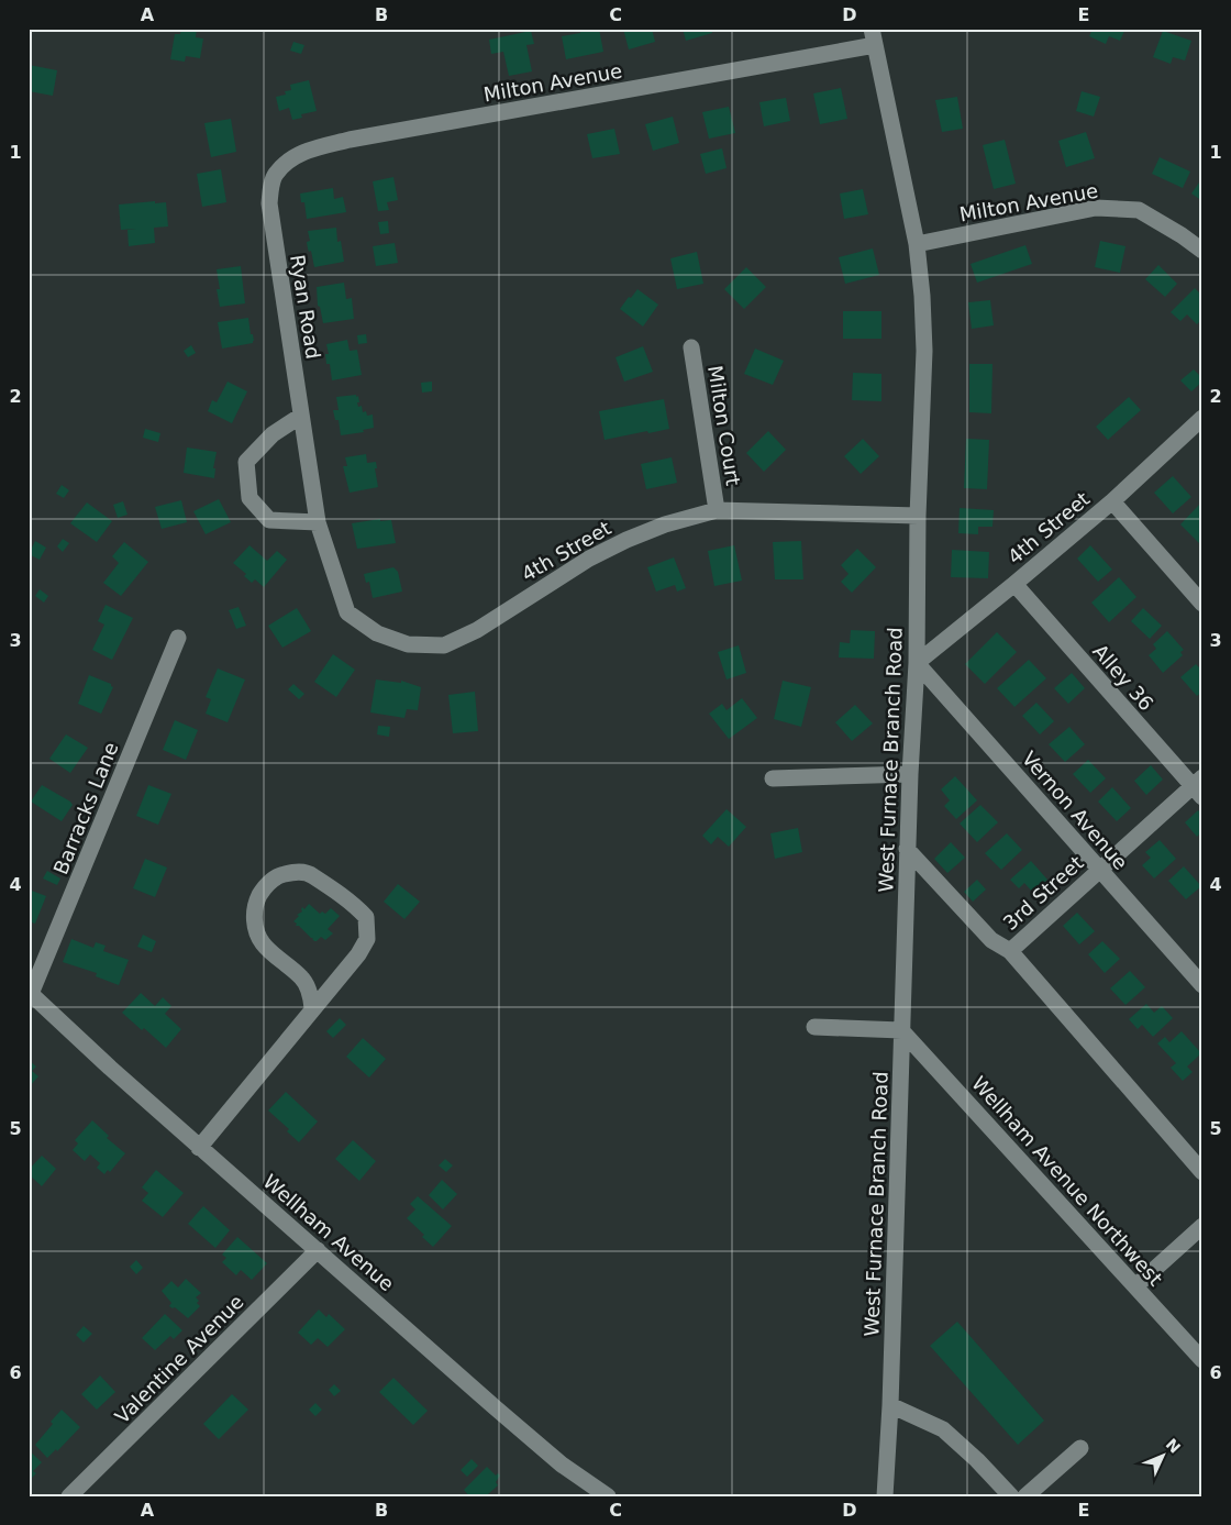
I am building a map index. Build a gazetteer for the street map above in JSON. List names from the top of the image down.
{
  "streets": {
    "street": [
      "Milton Avenue",
      "Ryan Road",
      "Milton Court",
      "4th Street",
      "Alley 36",
      "West Furnace Branch Road",
      "Barracks Lane",
      "Vernon Avenue",
      "3rd Street",
      "Wellham Avenue Northwest",
      "Wellham Avenue",
      "Valentine Avenue"
    ]
  },
  "crossings": [
    ["Milton Avenue", "Ryan Road"],
    ["Milton Avenue", "West Furnace Branch Road"],
    ["Ryan Road", "4th Street"],
    ["Milton Court", "4th Street"],
    ["4th Street", "Alley 36"],
    ["4th Street", "West Furnace Branch Road"],
    ["4th Street", "Vernon Avenue"],
    ["Alley 36", "3rd Street"],
    ["West Furnace Branch Road", "Vernon Avenue"],
    ["West Furnace Branch Road", "Wellham Avenue Northwest"],
    ["Barracks Lane", "Wellham Avenue"],
    ["Vernon Avenue", "3rd Street"],
    ["Wellham Avenue", "Valentine Avenue"]
  ],
  "north": "top right",
  "grid": {
    "columns": [
      "A",
      "B",
      "C",
      "D",
      "E"
    ],
    "rows": [
      "1",
      "2",
      "3",
      "4",
      "5",
      "6"
    ]
  }
}
